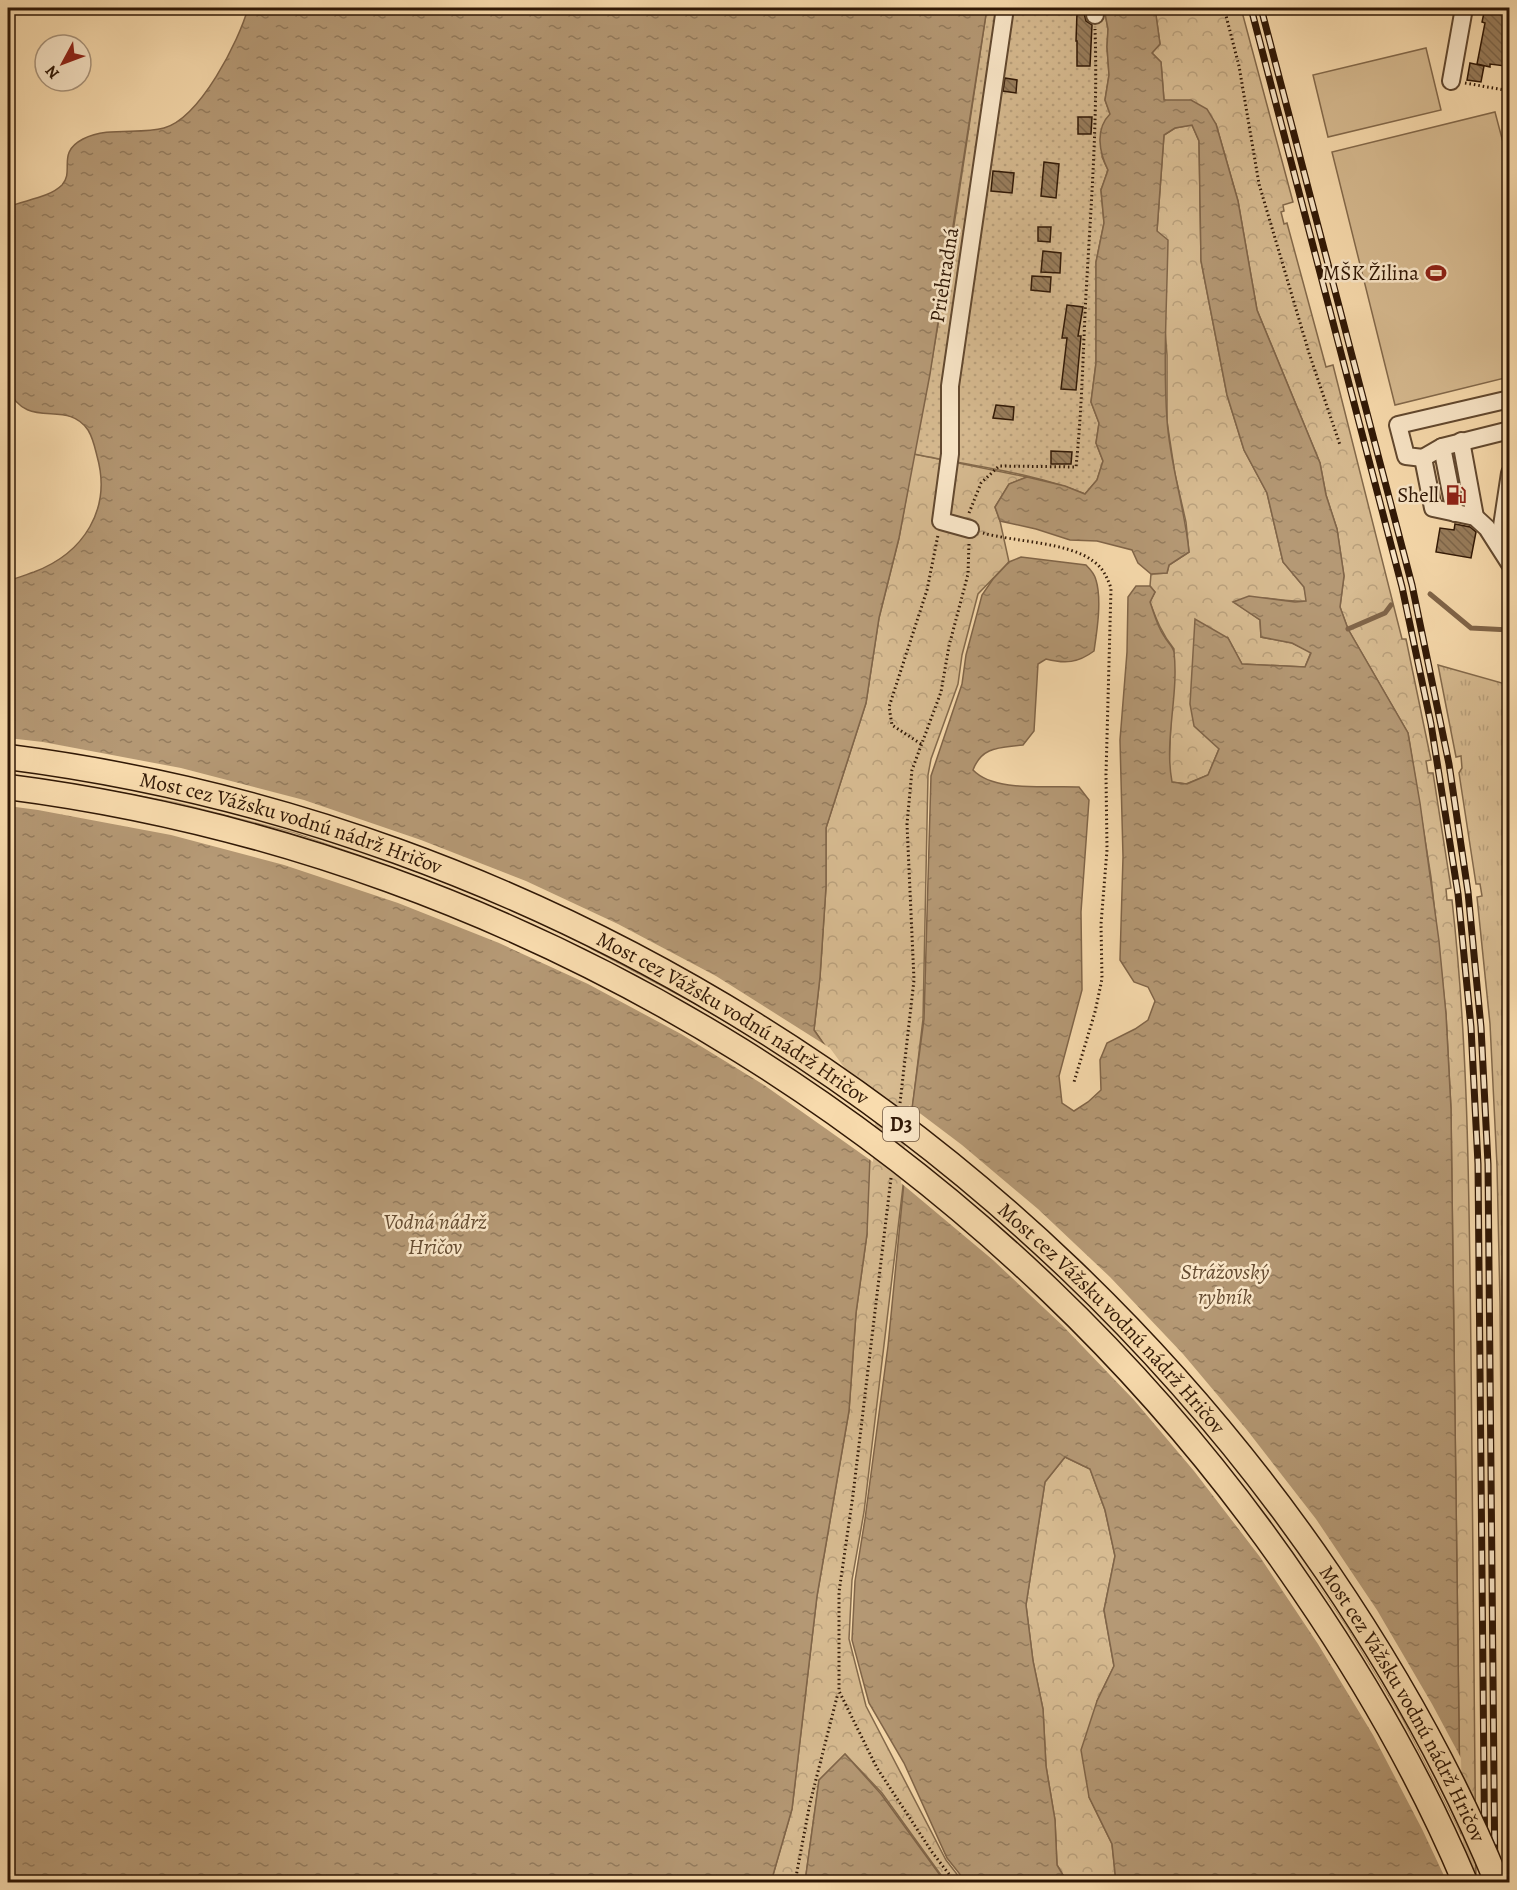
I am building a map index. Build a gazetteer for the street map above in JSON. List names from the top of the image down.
{
  "streets": {
    "highway": ["Most cez Vážsku vodnú nádrž Hričov", "D3"],
    "street": ["Priehradná"]
  },
  "water": ["Vodná nádrž Hričov", "Strážovský rybník"],
  "places": {
    "sports": ["MŠK Žilina"],
    "fuel station": ["Shell"]
  },
  "north": "bottom left"
}
